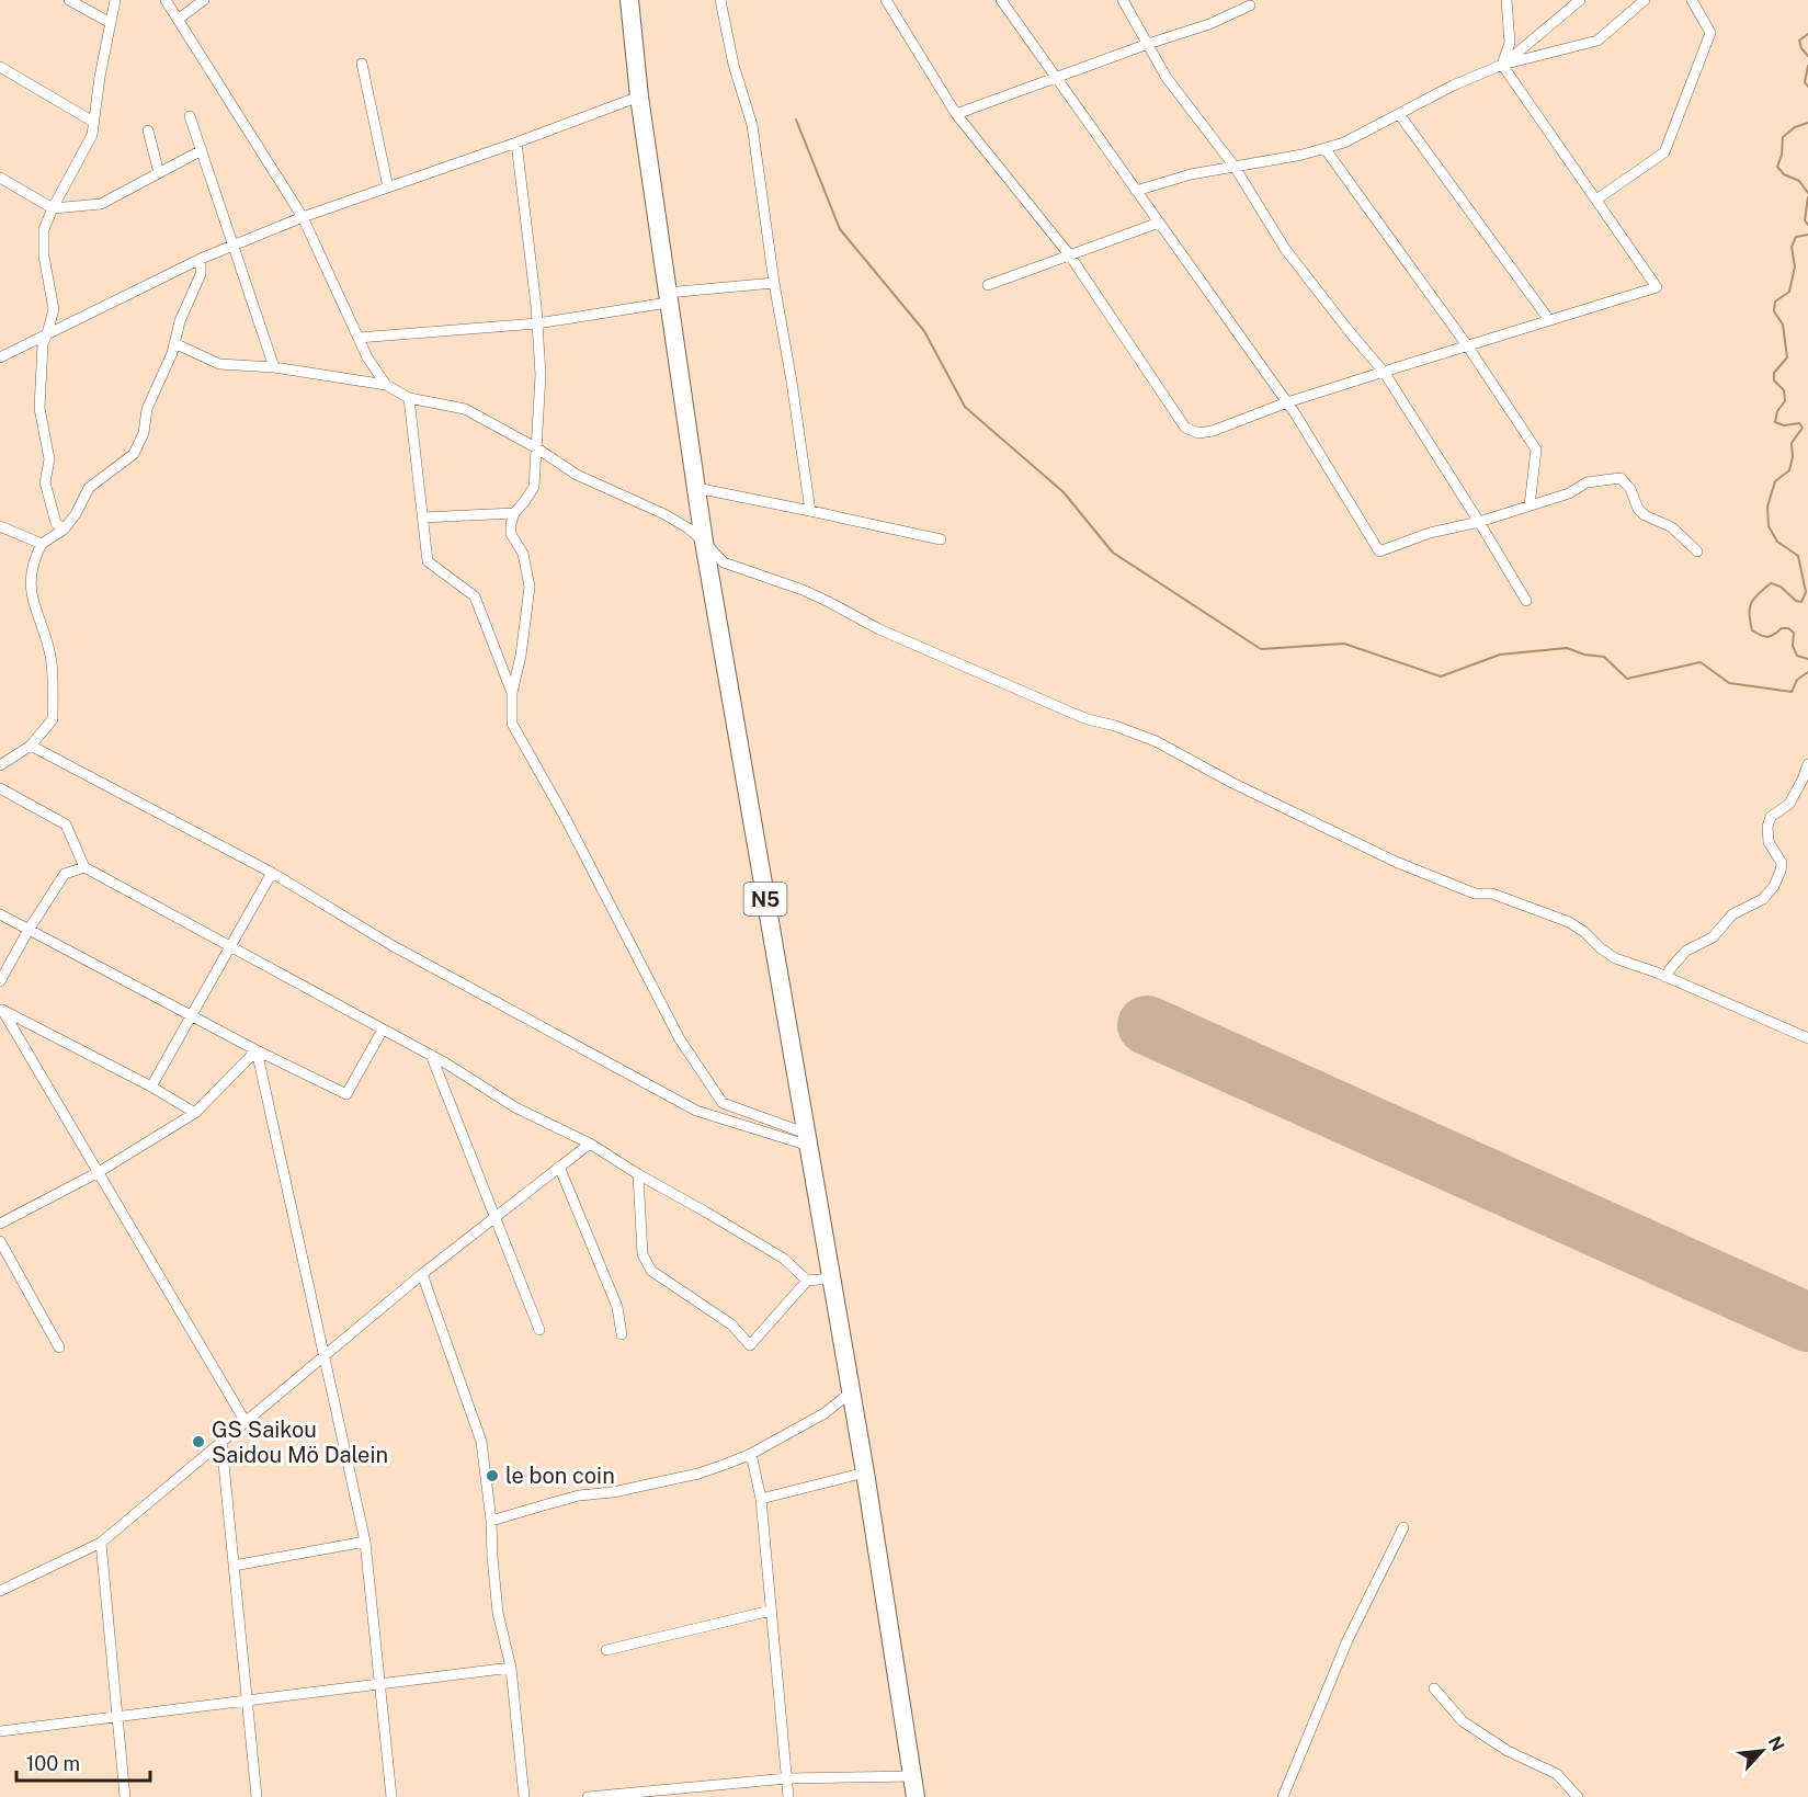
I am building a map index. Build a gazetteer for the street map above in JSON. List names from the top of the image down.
{
  "streets": {
    "highway": ["N5"]
  },
  "places": ["GS Saikou Saidou Mö Dalein", "le bon coin"],
  "scale_bar": "100 m",
  "north": "top right"
}
